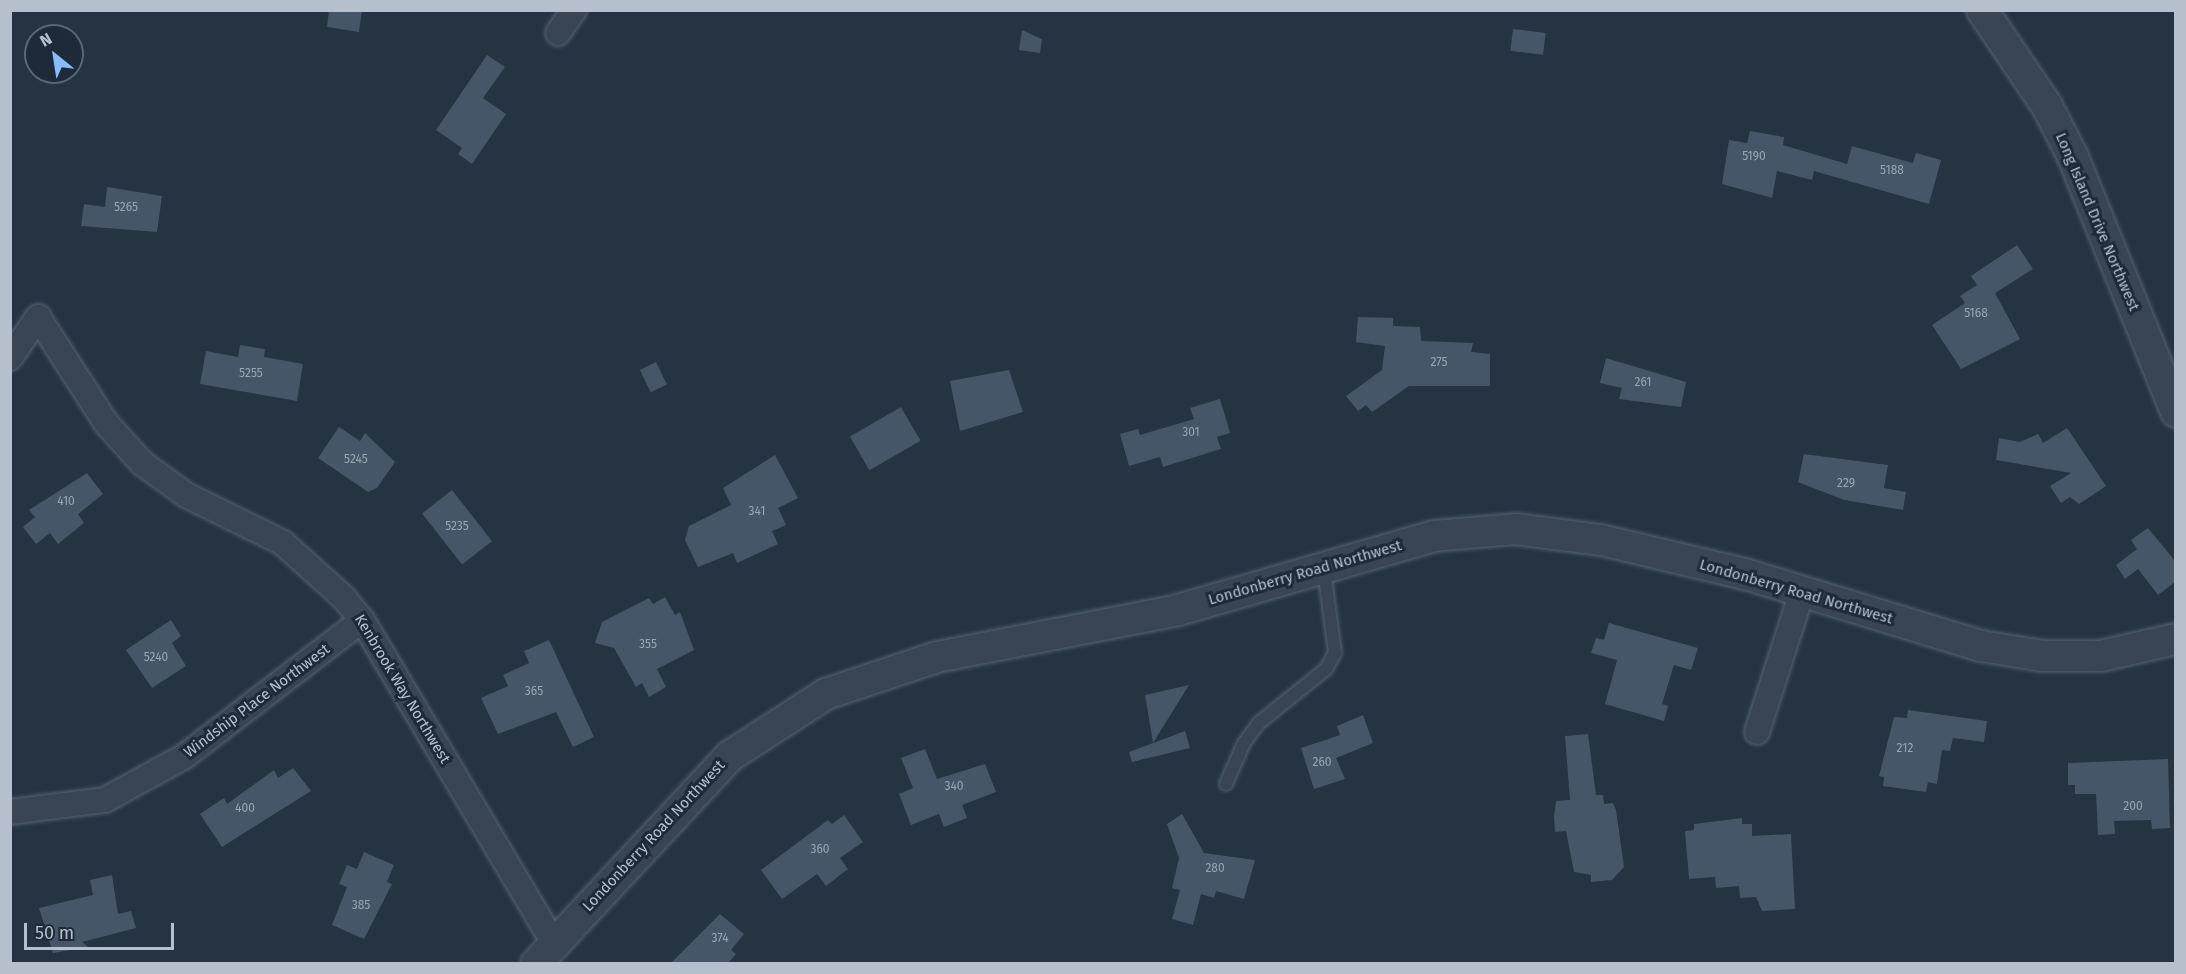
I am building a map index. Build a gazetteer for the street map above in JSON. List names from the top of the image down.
{
  "streets": {
    "street": [
      "Long Island Drive Northwest",
      "Londonberry Road Northwest",
      "Kenbrook Way Northwest",
      "Windship Place Northwest"
    ]
  },
  "crossings": [
    ["Londonberry Road Northwest", "Kenbrook Way Northwest"],
    ["Kenbrook Way Northwest", "Windship Place Northwest"]
  ],
  "house_numbers": [
    "5190",
    "5188",
    "5265",
    "5168",
    "275",
    "5255",
    "261",
    "301",
    "5245",
    "229",
    "410",
    "341",
    "5235",
    "355",
    "5240",
    "365",
    "212",
    "260",
    "340",
    "200",
    "400",
    "360",
    "280",
    "385",
    "374"
  ],
  "scale_bar": "50 m",
  "north": "top left"
}
